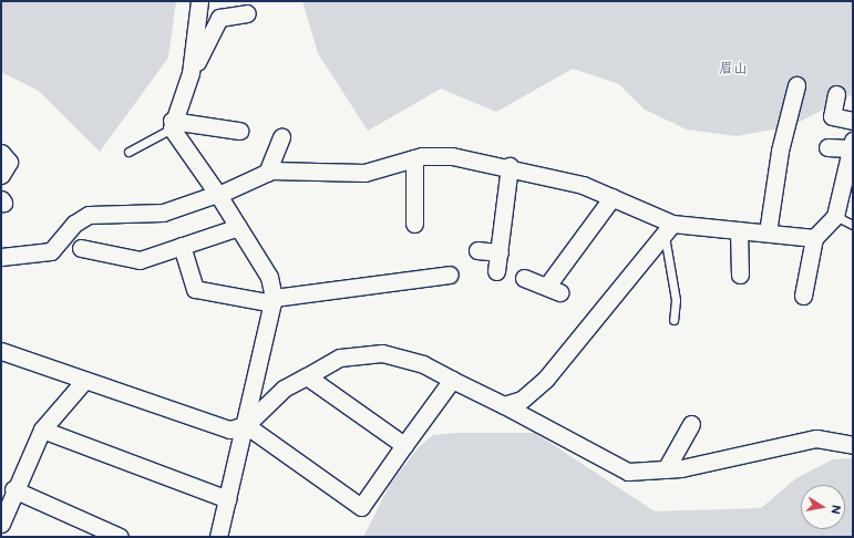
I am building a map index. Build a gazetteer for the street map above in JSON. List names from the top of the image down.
{
  "parks": ["眉山"],
  "north": "right"
}
